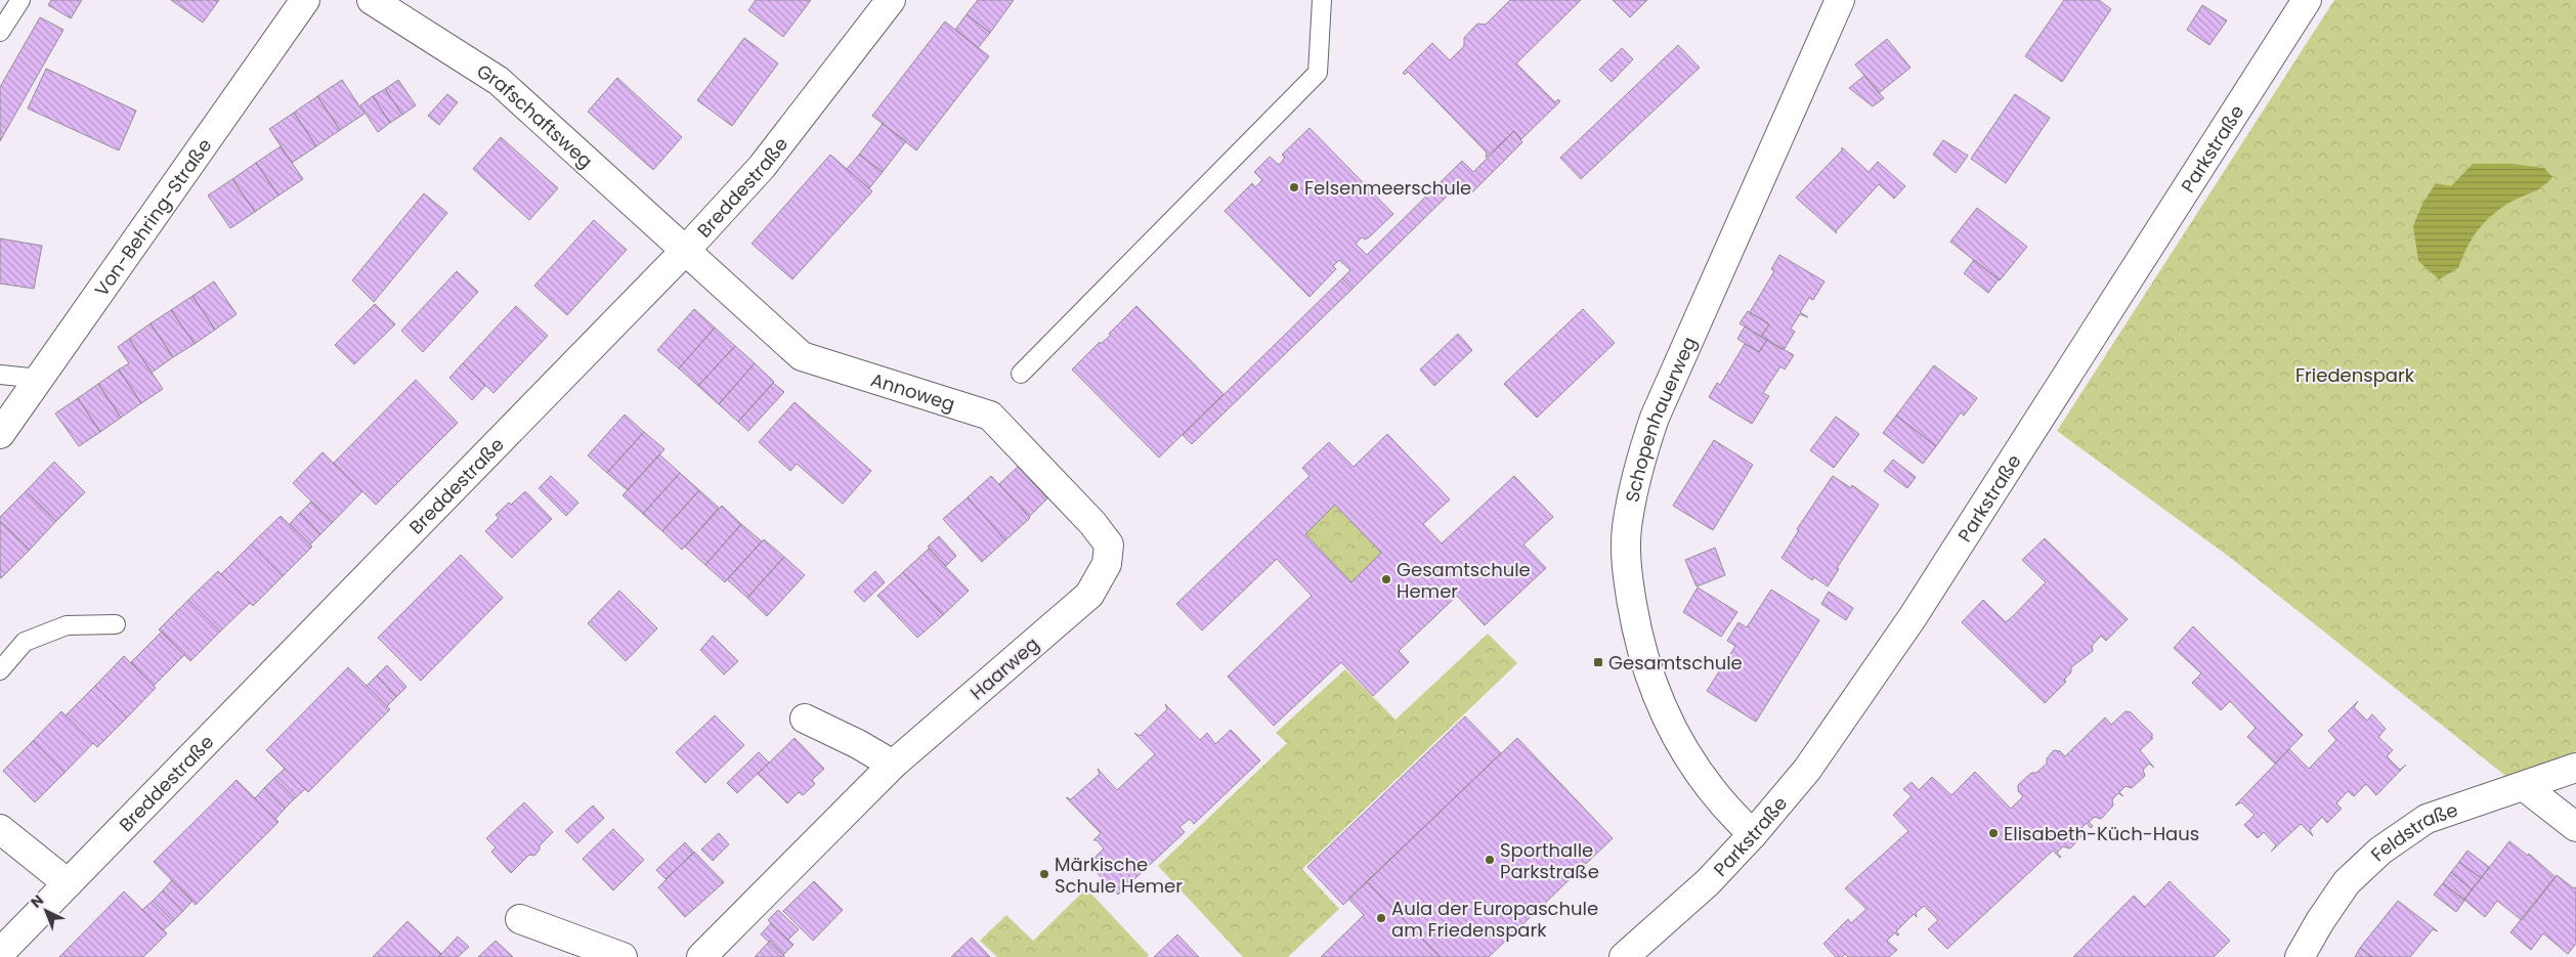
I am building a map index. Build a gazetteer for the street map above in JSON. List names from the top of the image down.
{
  "streets": {
    "street": [
      "Grafschaftsweg",
      "Parkstraße",
      "Breddestraße",
      "Von-Behring-Straße",
      "Annoweg",
      "Schopenhauerweg",
      "Haarweg",
      "Feldstraße"
    ]
  },
  "crossings": [
    ["Grafschaftsweg", "Breddestraße"],
    ["Grafschaftsweg", "Annoweg"],
    ["Parkstraße", "Schopenhauerweg"],
    ["Breddestraße", "Annoweg"],
    ["Annoweg", "Haarweg"]
  ],
  "parks": ["Friedenspark"],
  "places": {
    "other": [
      "Felsenmeerschule",
      "Gesamtschule Hemer",
      "Elisabeth-Küch-Haus",
      "Sporthalle Parkstraße",
      "Märkische Schule Hemer",
      "Aula der Europaschule am Friedenspark"
    ],
    "transit": ["Gesamtschule"]
  },
  "north": "top left"
}
